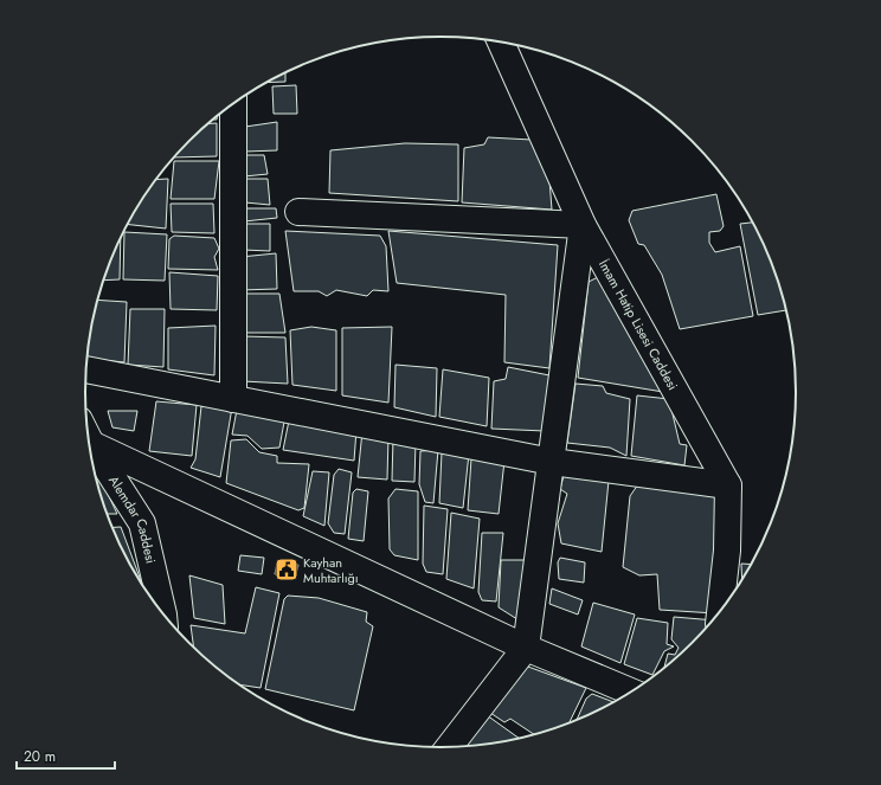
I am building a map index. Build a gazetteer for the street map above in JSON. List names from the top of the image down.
{
  "streets": {
    "street": ["İmam Hatip Lisesi Caddesi", "Alemdar Caddesi"]
  },
  "places": {
    "public building": ["Kayhan Muhtarlığı"]
  },
  "scale_bar": "20 m"
}
